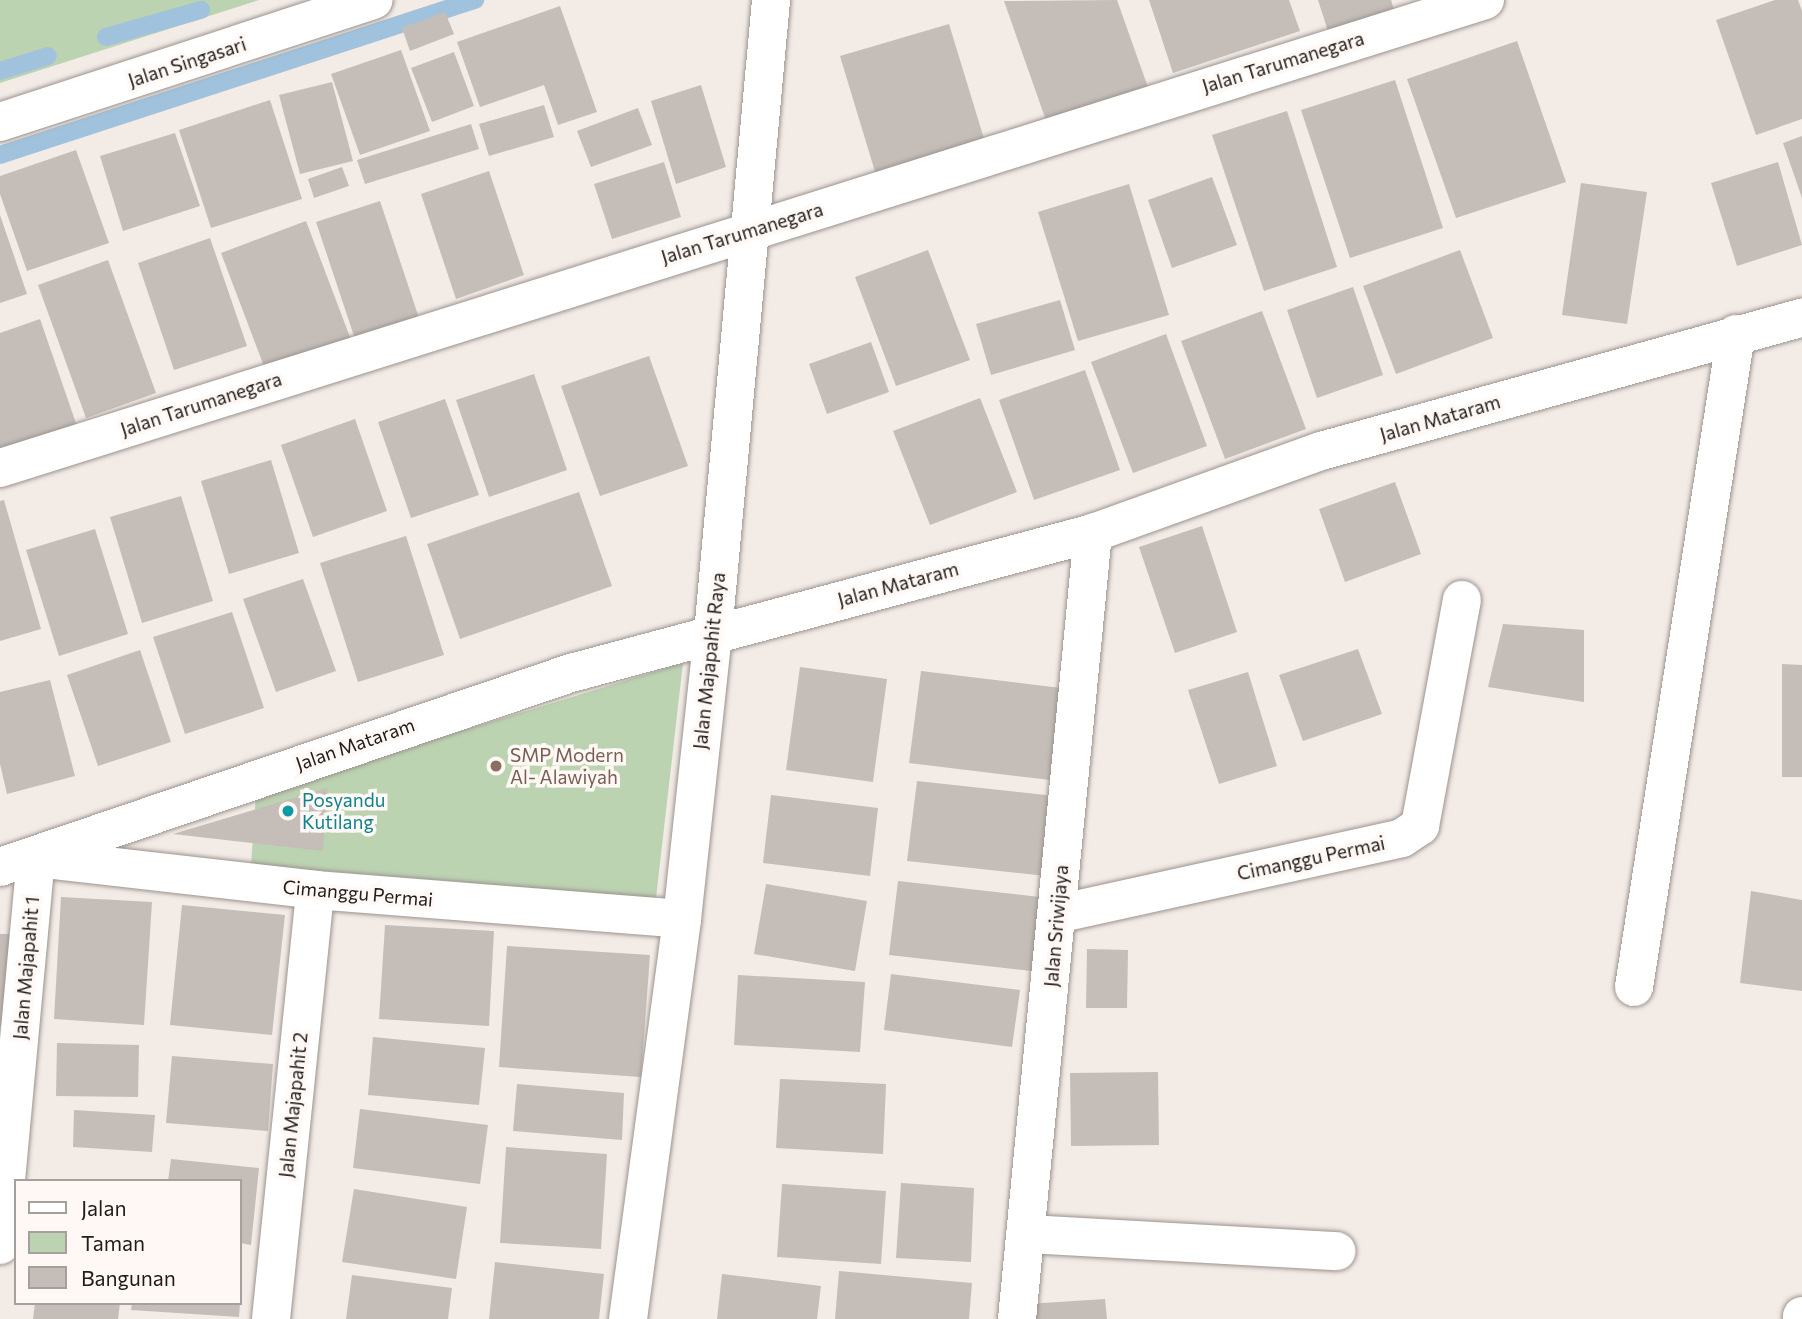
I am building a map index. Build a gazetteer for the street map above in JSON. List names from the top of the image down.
{
  "streets": {
    "street": [
      "Jalan Singasari",
      "Jalan Tarumanegara",
      "Jalan Mataram",
      "Jalan Majapahit Raya",
      "Cimanggu Permai",
      "Jalan Sriwijaya",
      "Jalan Majapahit 1",
      "Jalan Majapahit 2"
    ]
  },
  "crossings": [
    ["Jalan Tarumanegara", "Jalan Majapahit Raya"],
    ["Jalan Mataram", "Jalan Majapahit Raya"],
    ["Jalan Mataram", "Cimanggu Permai"],
    ["Jalan Mataram", "Jalan Sriwijaya"],
    ["Jalan Mataram", "Jalan Majapahit 1"],
    ["Jalan Majapahit Raya", "Cimanggu Permai"],
    ["Cimanggu Permai", "Jalan Sriwijaya"],
    ["Cimanggu Permai", "Jalan Majapahit 1"],
    ["Cimanggu Permai", "Jalan Majapahit 2"]
  ],
  "places": ["SMP Modern Al- Alawiyah", "Posyandu Kutilang"],
  "legend": ["Jalan", "Taman", "Bangunan"]
}
